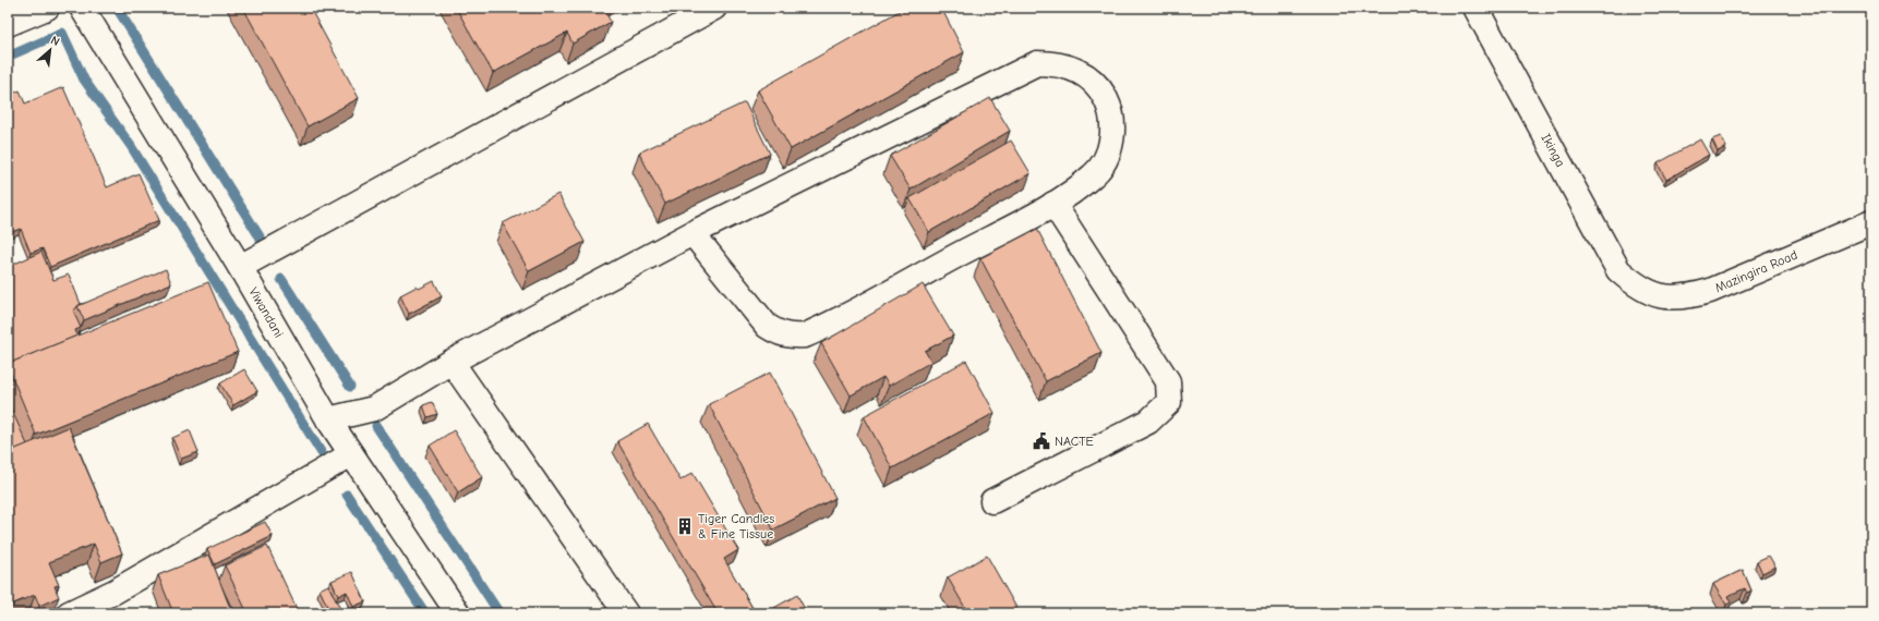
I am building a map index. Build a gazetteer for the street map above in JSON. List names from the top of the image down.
{
  "streets": {
    "street": ["Ikinga", "Mazingira Road", "Viwandani"]
  },
  "crossings": [
    ["Ikinga", "Mazingira Road"]
  ],
  "places": {
    "public building": ["NACTE"],
    "building": ["Tiger Candles & Fine Tissue"]
  },
  "north": "top right"
}
